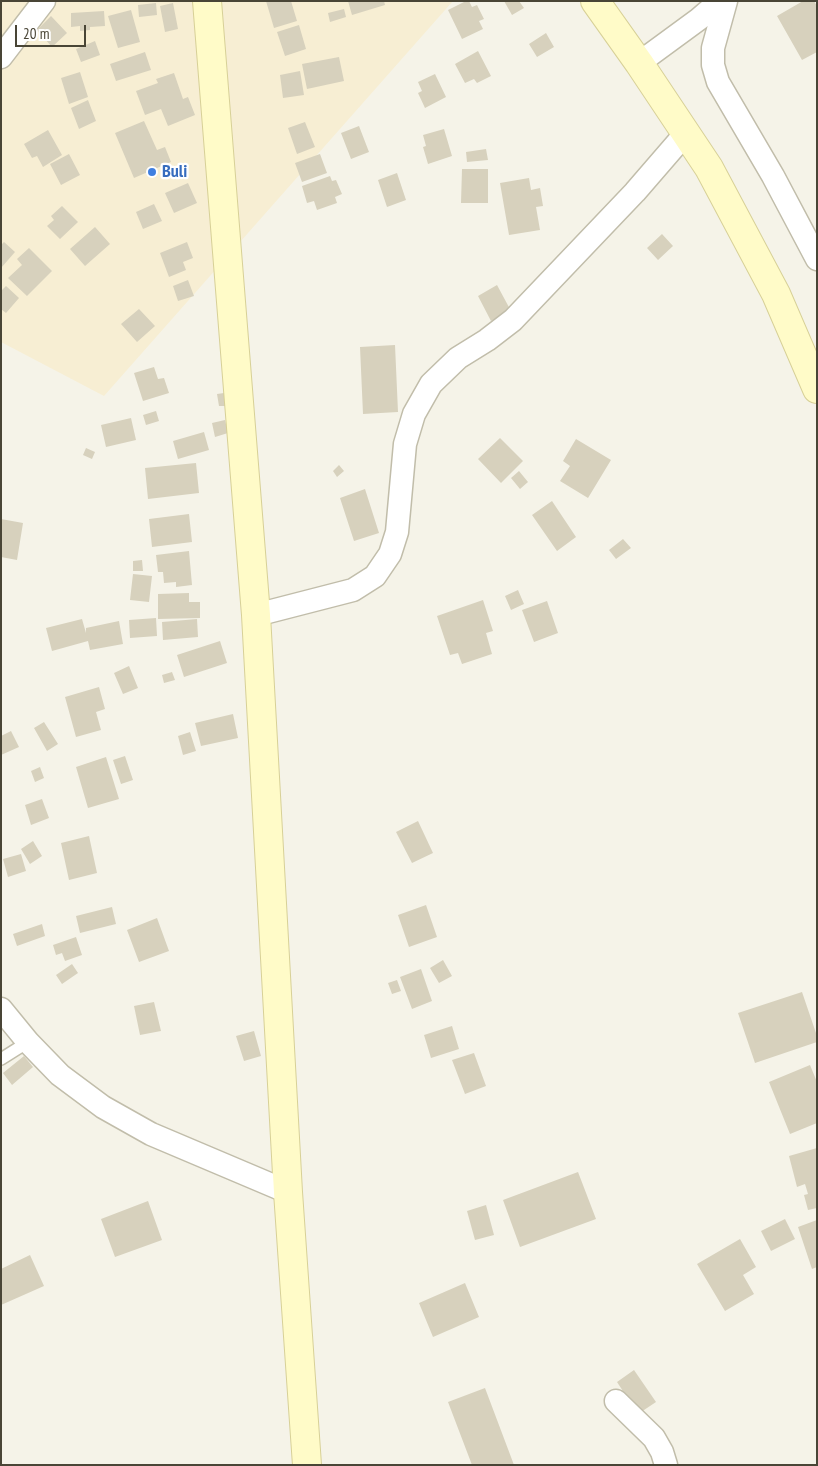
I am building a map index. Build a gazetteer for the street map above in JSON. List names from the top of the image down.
{
  "places": ["Buli"],
  "scale_bar": "20 m"
}
